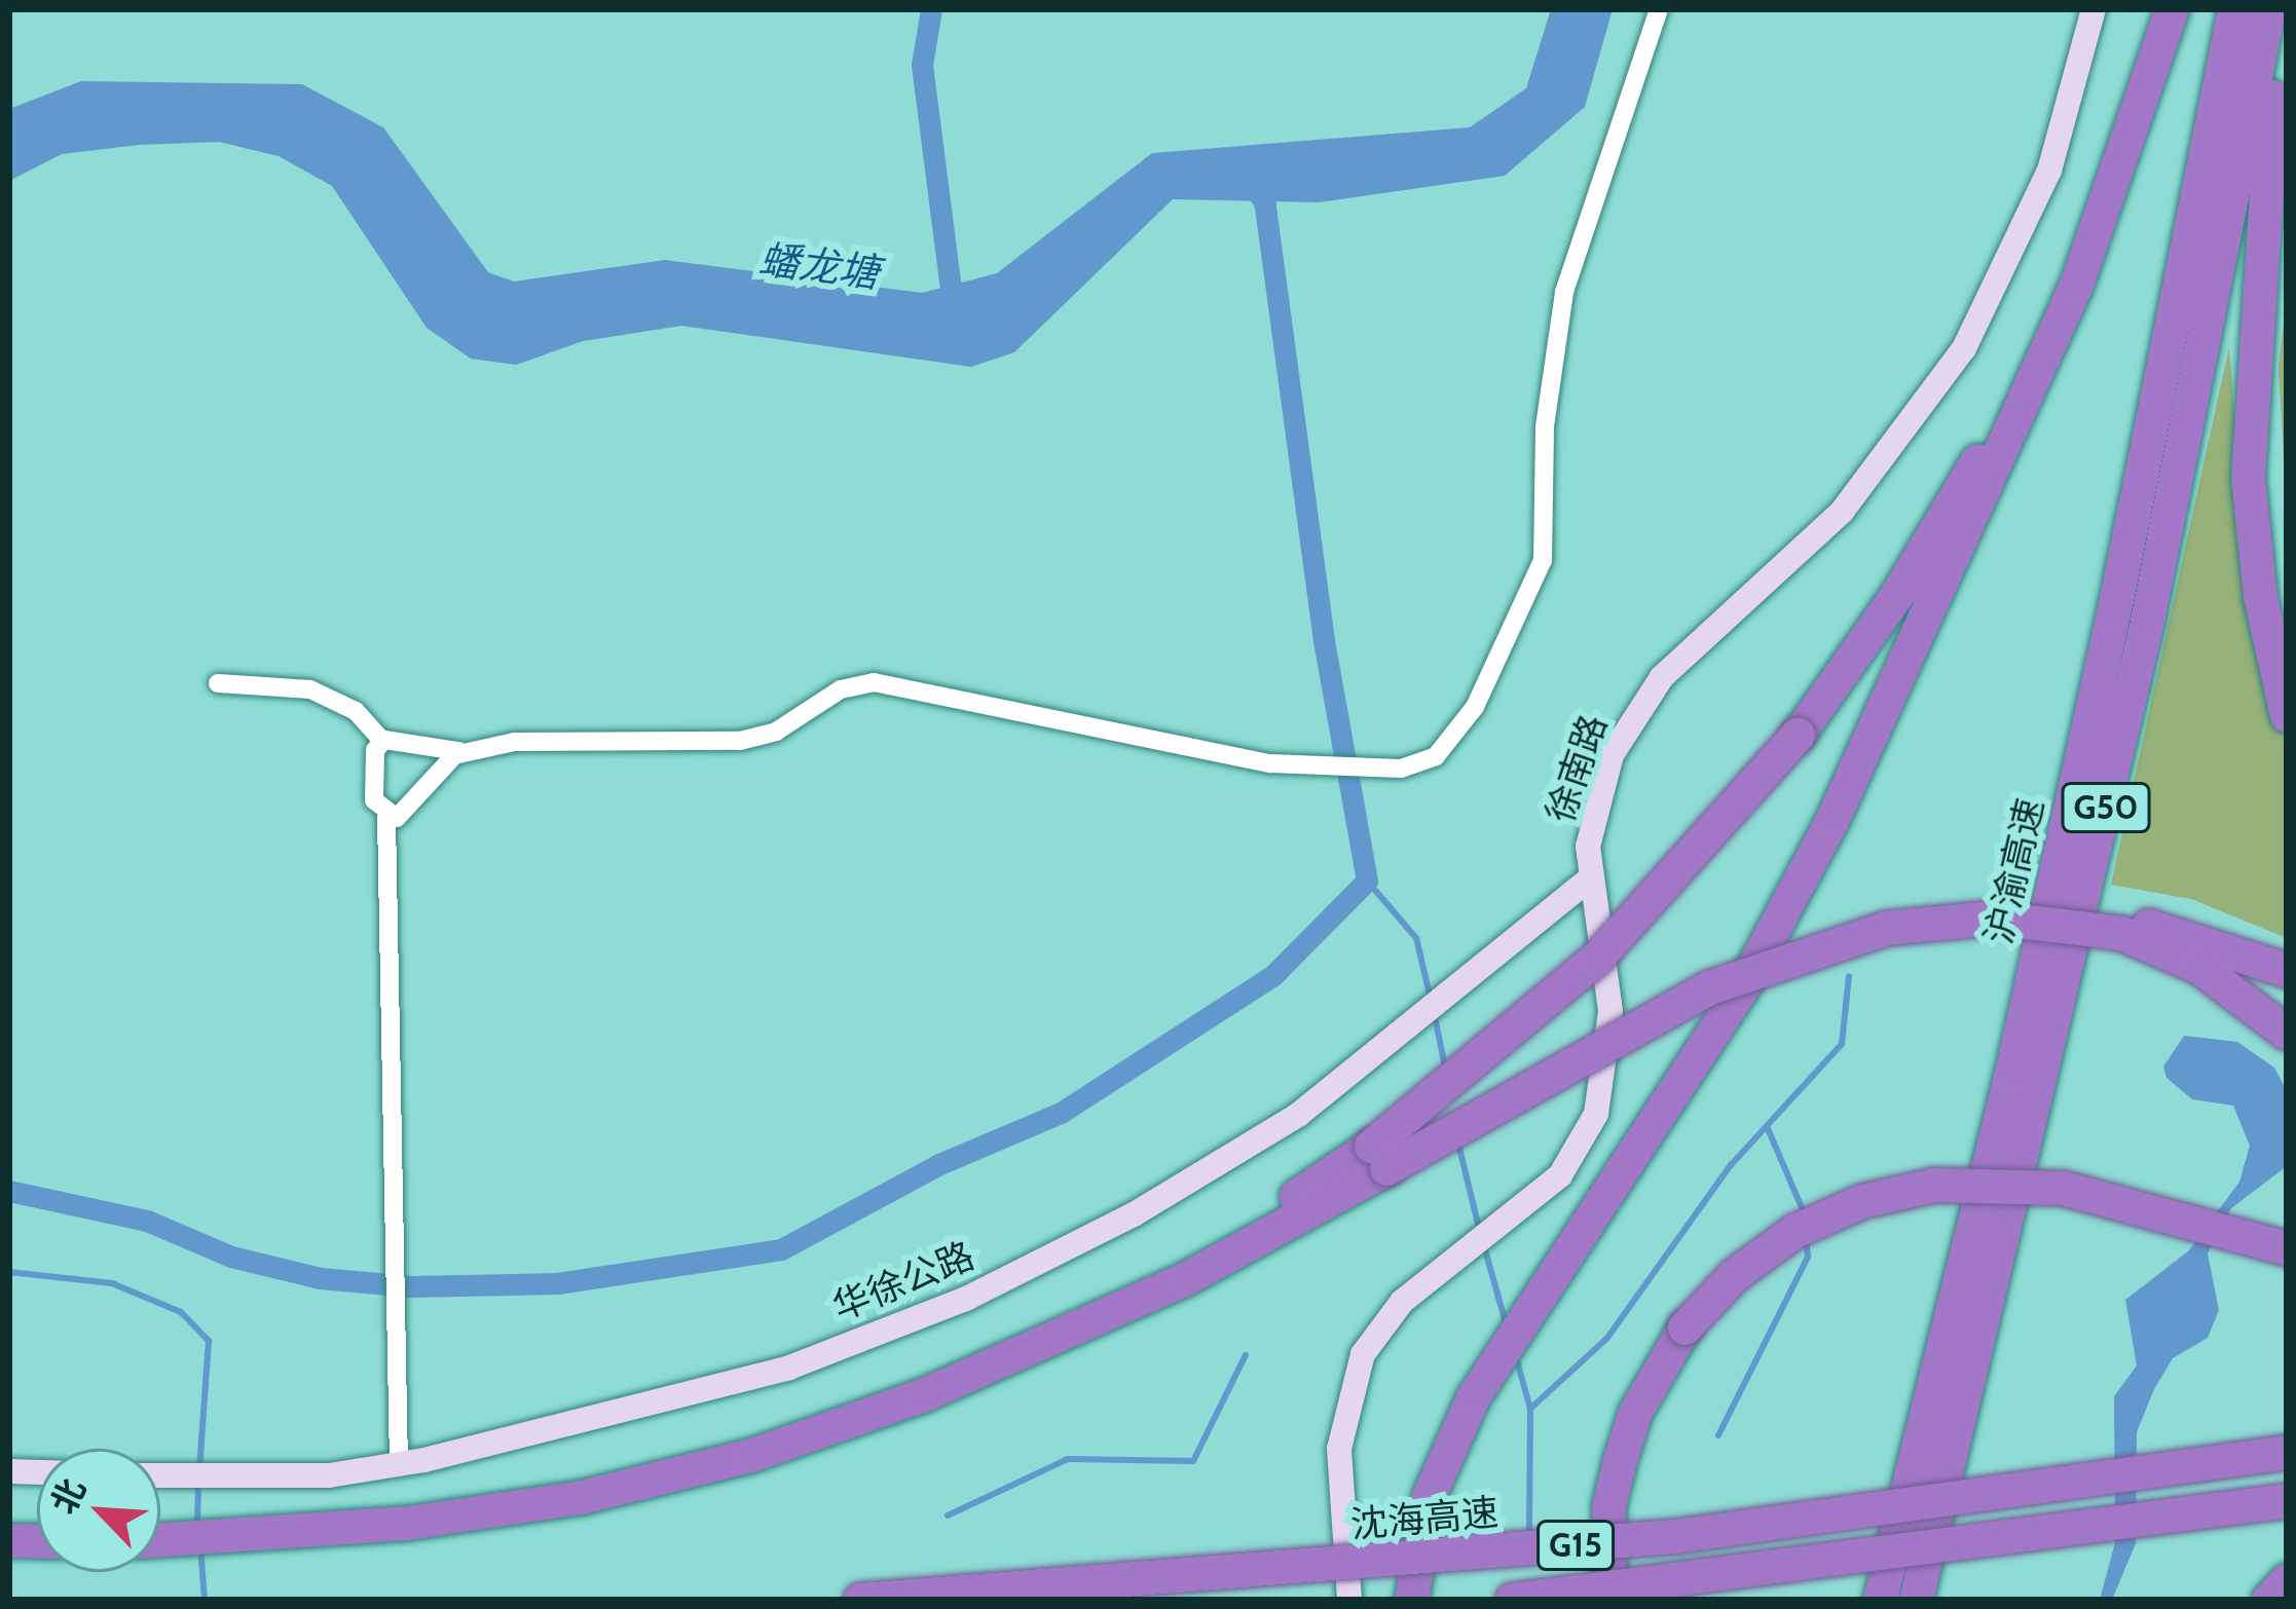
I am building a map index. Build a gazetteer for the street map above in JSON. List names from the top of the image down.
{
  "streets": {
    "highway": [
      "G50",
      "沪渝高速",
      "沈海高速",
      "G15"
    ],
    "street": ["徐南路", "华徐公路"]
  },
  "crossings": [
    ["徐南路", "华徐公路"]
  ],
  "water": ["蟠龙塘"],
  "north": "top left"
}
